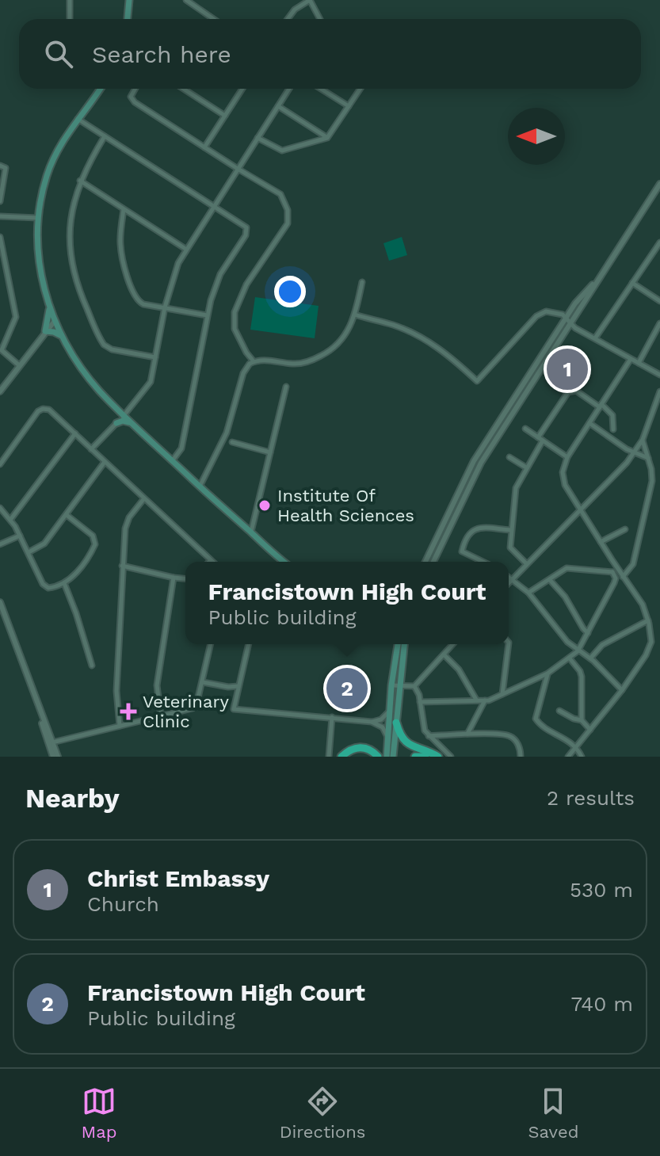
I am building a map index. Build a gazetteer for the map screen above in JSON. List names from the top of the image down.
{
  "places": {
    "other": ["Institute Of Health Sciences"],
    "health": ["Veterinary Clinic"]
  },
  "north": "left",
  "page": {
    "search": "Search here",
    "pins": ["1", "2"],
    "popup": ["Francistown High Court", "Public building"],
    "heading": ["Nearby", "2 results"],
    "list": [
      {
        "mark": "1",
        "name": "Christ Embassy",
        "note": "Church",
        "value": "530 m"
      },
      {
        "mark": "2",
        "name": "Francistown High Court",
        "note": "Public building",
        "value": "740 m"
      }
    ],
    "nav": ["Map", "Directions", "Saved"]
  }
}
